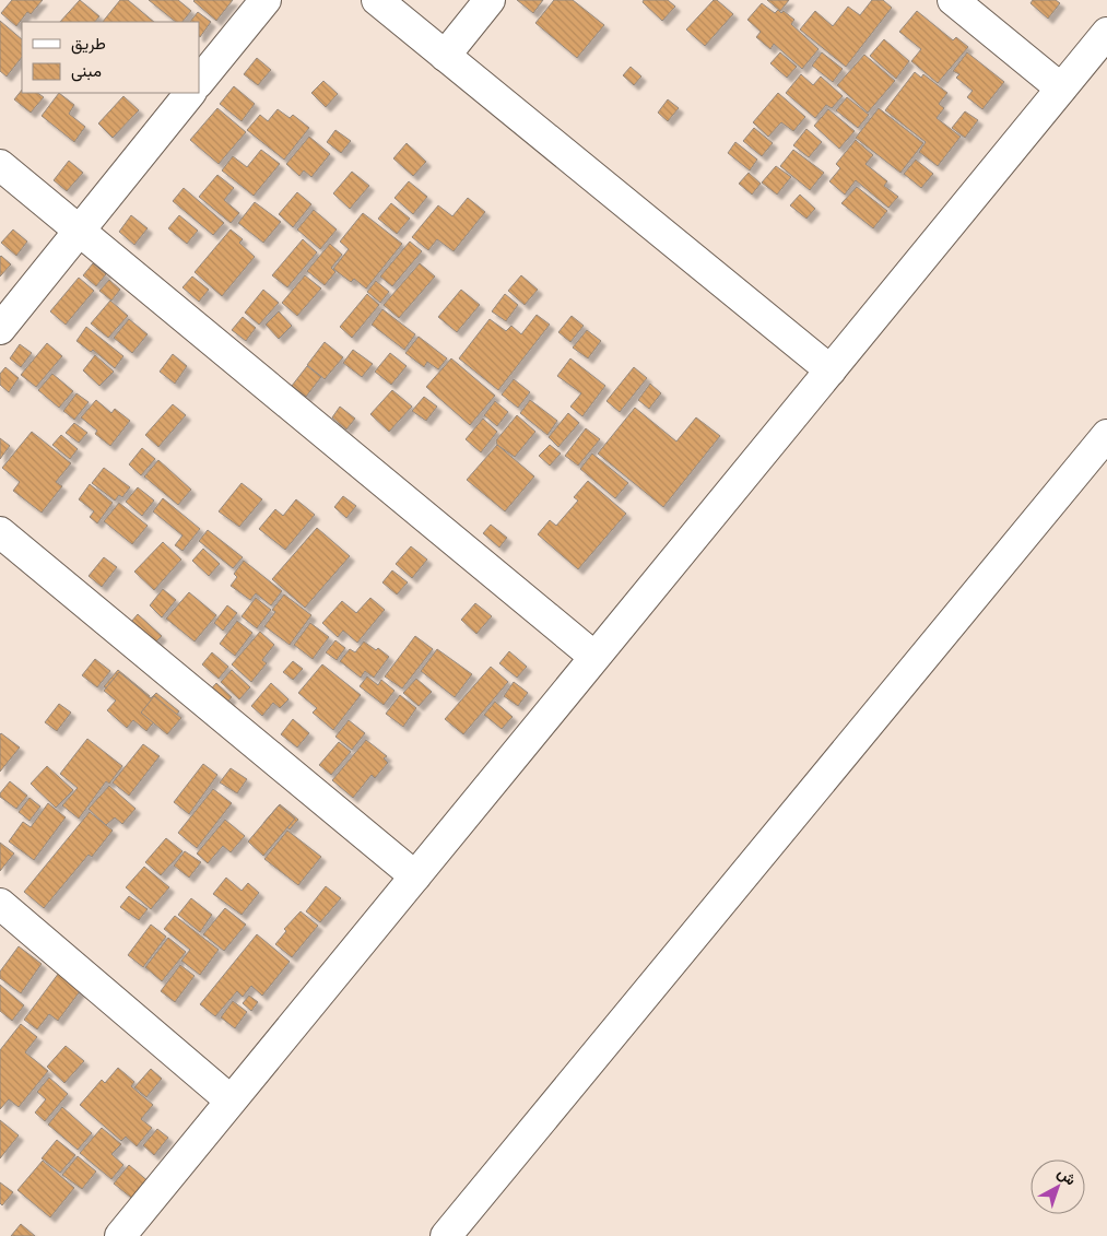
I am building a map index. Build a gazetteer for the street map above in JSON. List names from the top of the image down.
{
  "legend": ["طريق", "مبنى"],
  "north": "top right"
}
